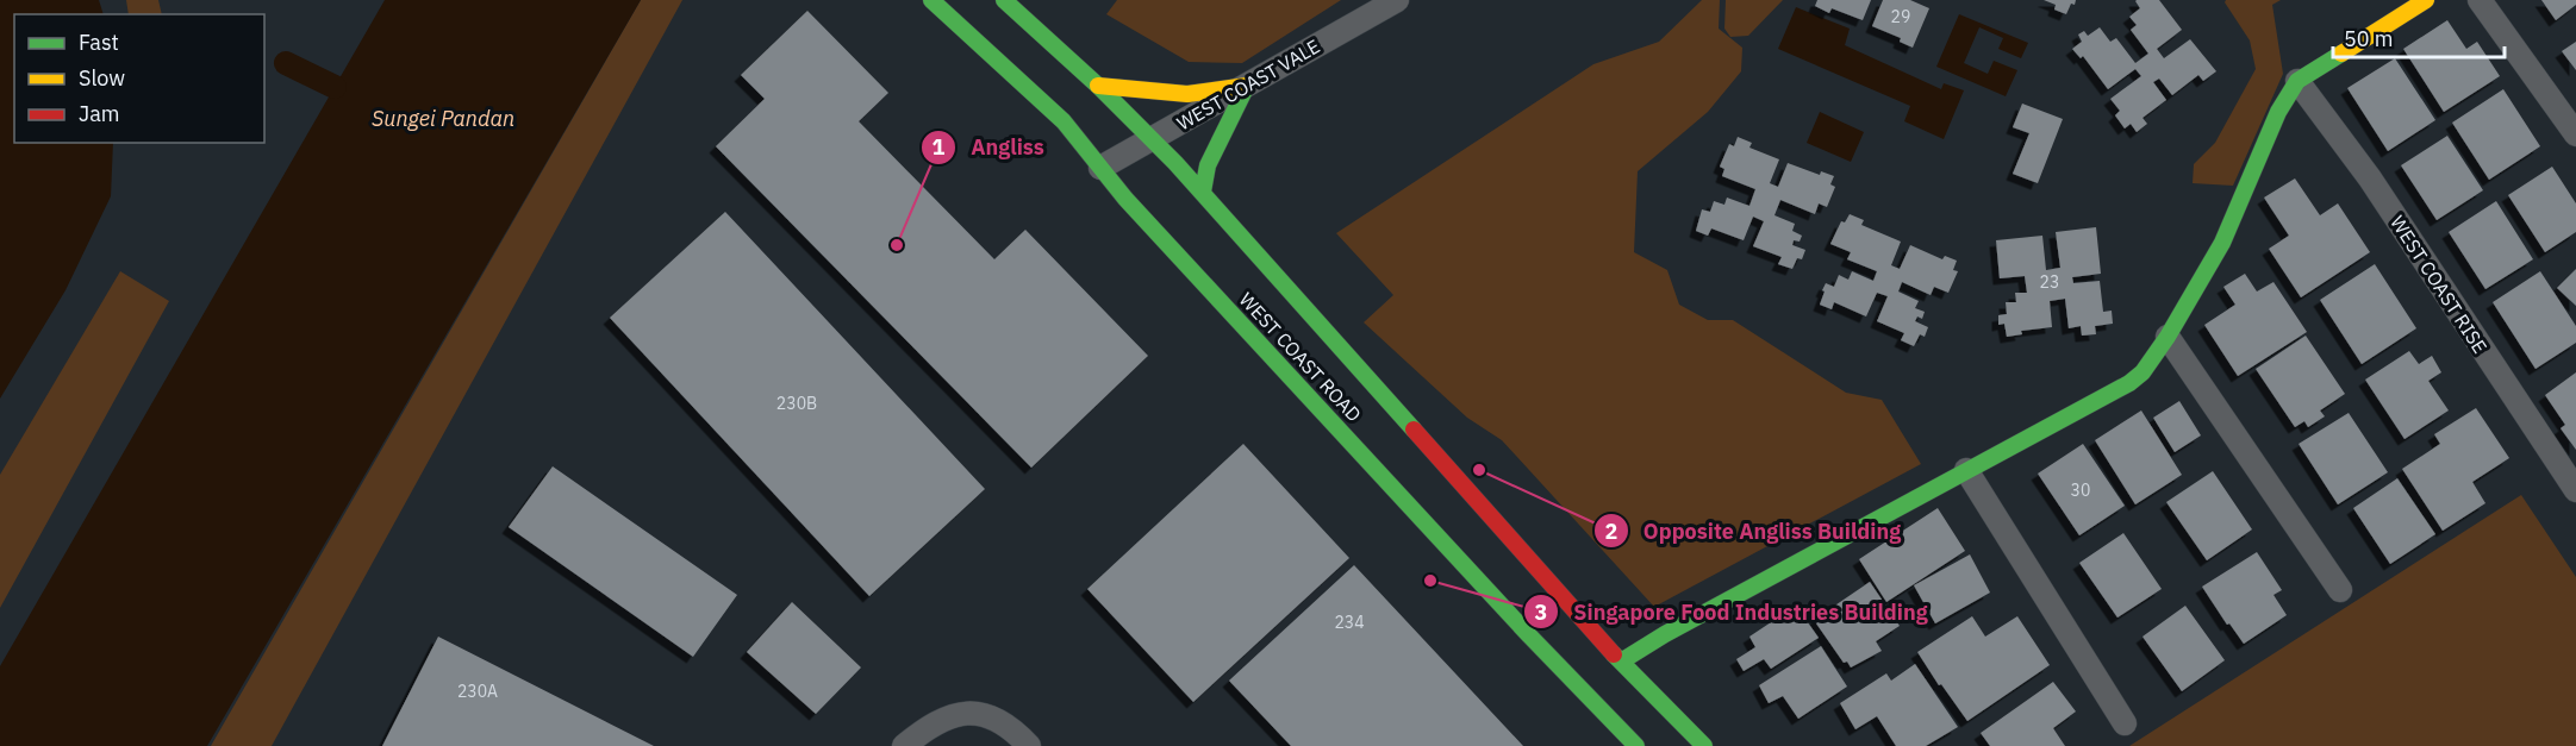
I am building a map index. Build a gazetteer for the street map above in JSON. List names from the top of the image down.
{
  "streets": {
    "main road": ["WEST COAST ROAD"],
    "street": ["WEST COAST VALE", "WEST COAST RISE"]
  },
  "crossings": [
    ["WEST COAST VALE", "WEST COAST ROAD"]
  ],
  "water": ["Sungei Pandan"],
  "places": ["Angliss", "Opposite Angliss Building", "Singapore Food Industries Building"],
  "house_numbers": [
    "29",
    "23",
    "230B",
    "30",
    "234",
    "230A"
  ],
  "legend": ["Fast", "Slow", "Jam"],
  "scale_bar": "50 m"
}
